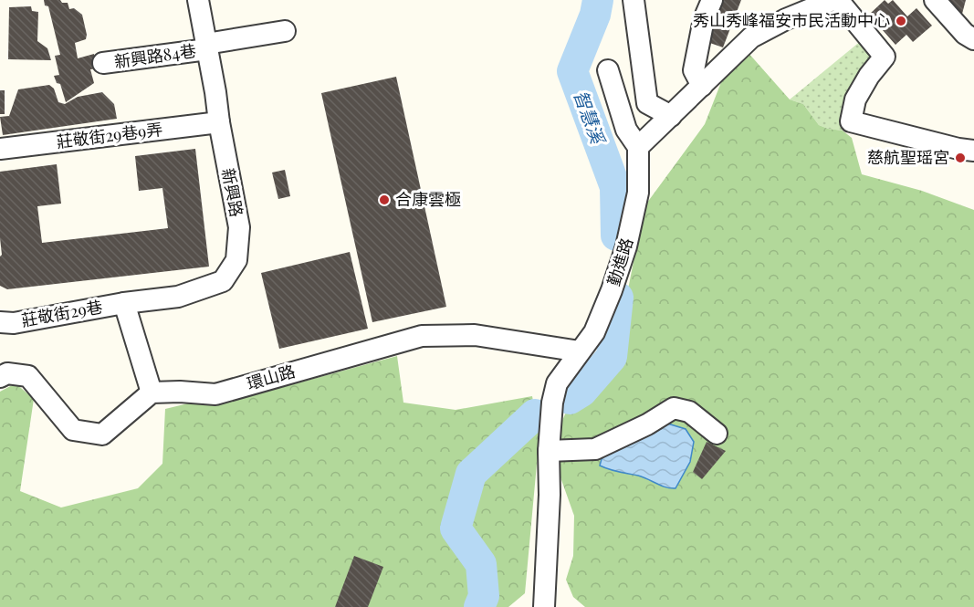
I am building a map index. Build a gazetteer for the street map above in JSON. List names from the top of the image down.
{
  "streets": {
    "street": [
      "新興路84巷",
      "莊敬街29巷9弄",
      "新興路",
      "勤進路",
      "莊敬街29巷",
      "環山路"
    ]
  },
  "crossings": [
    ["新興路84巷", "新興路"],
    ["莊敬街29巷9弄", "新興路"],
    ["新興路", "莊敬街29巷"],
    ["勤進路", "環山路"]
  ],
  "water": ["智慧溪"],
  "places": ["秀山秀峰福安市民活動中心", "慈航聖瑶宮", "合康雲極"]
}
